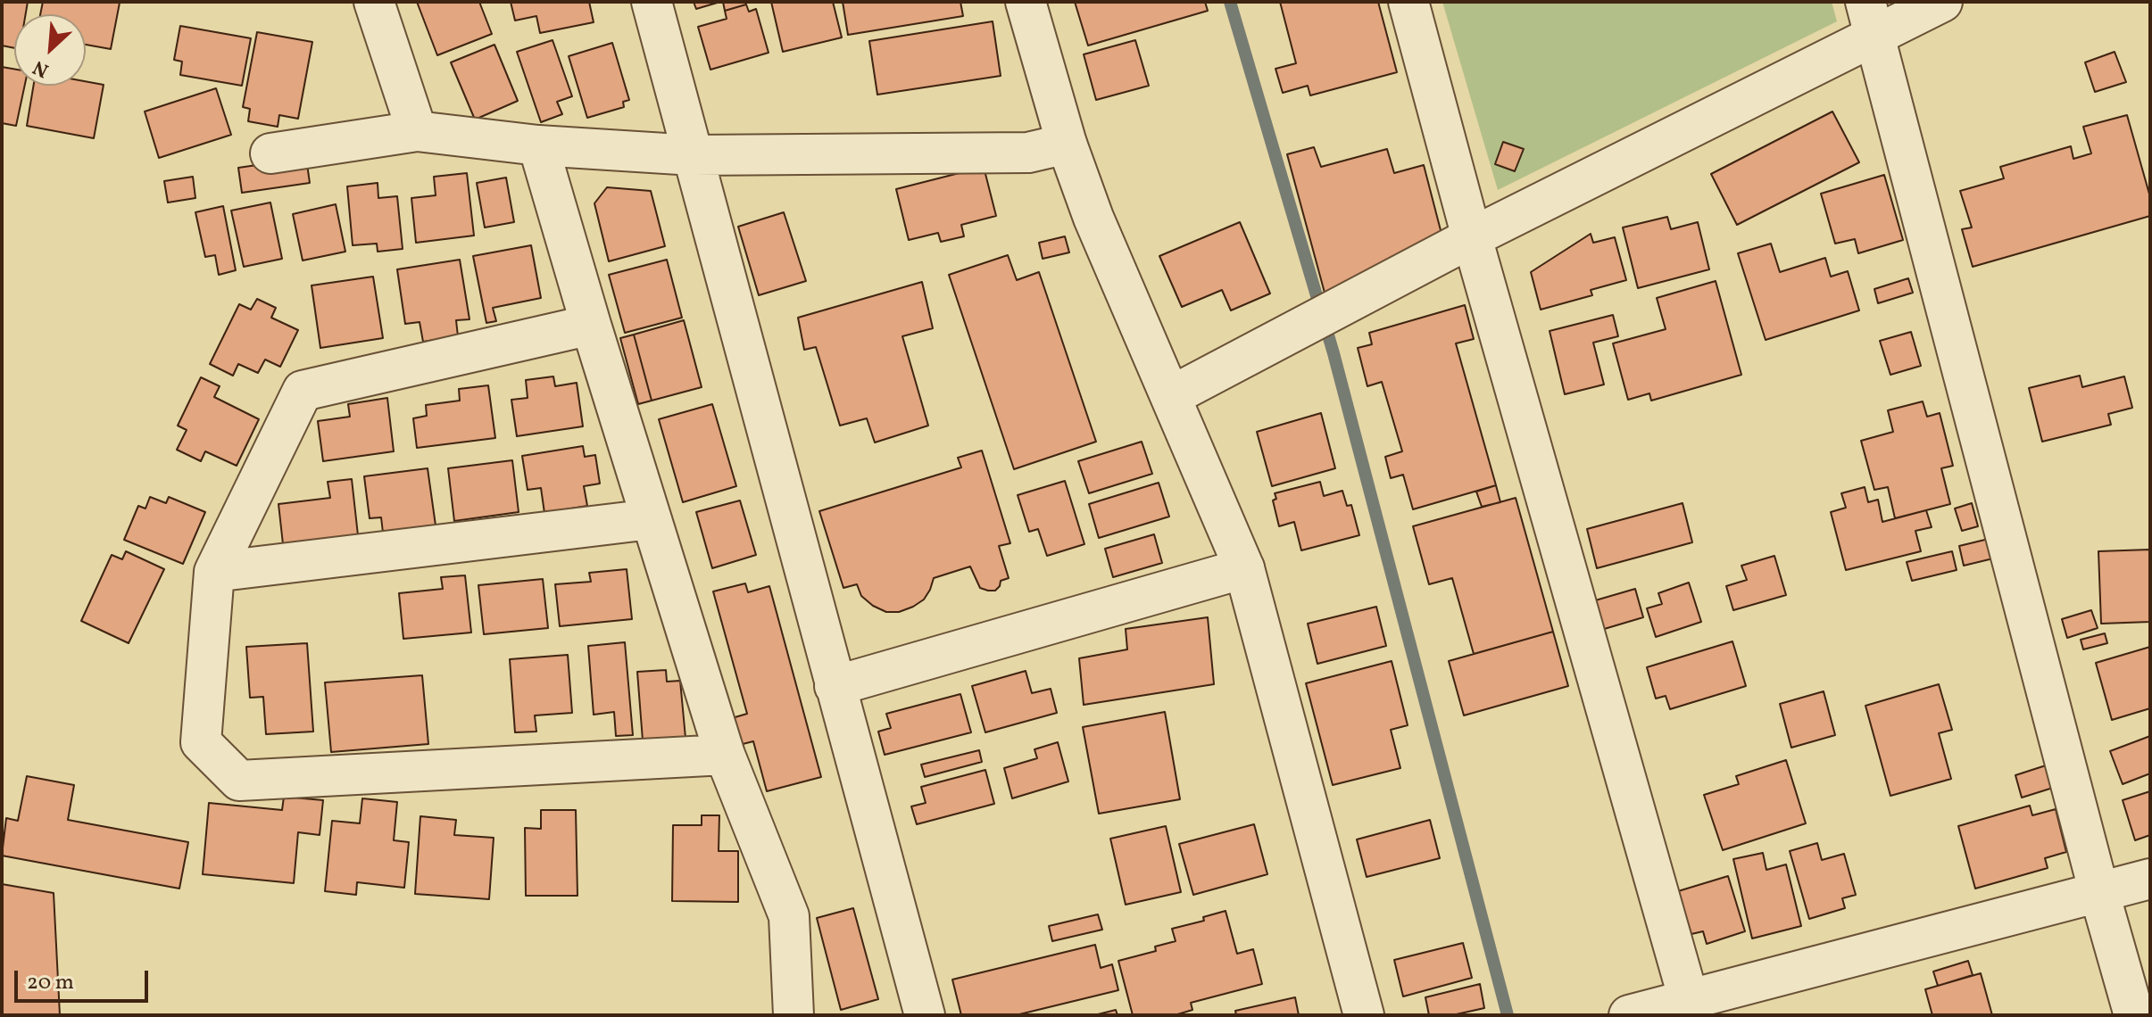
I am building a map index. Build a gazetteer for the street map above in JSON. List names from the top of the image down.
{
  "scale_bar": "20 m",
  "north": "bottom left"
}
